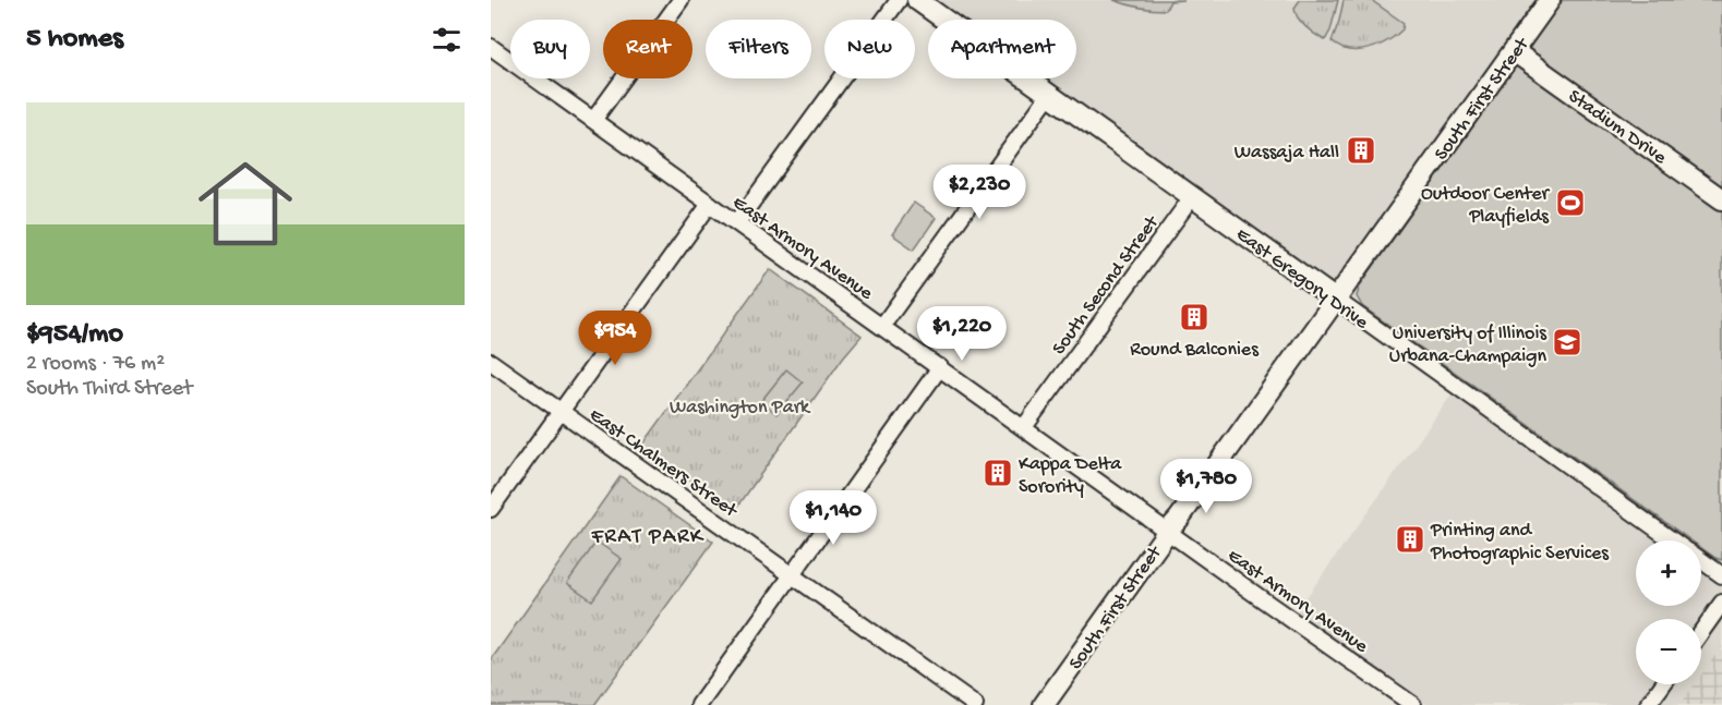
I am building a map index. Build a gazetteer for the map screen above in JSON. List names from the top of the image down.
{
  "streets": {
    "street": [
      "South First Street",
      "Stadium Drive",
      "East Armory Avenue",
      "East Gregory Drive",
      "South Second Street",
      "East Chalmers Street"
    ]
  },
  "crossings": [
    ["South First Street", "Stadium Drive"],
    ["South First Street", "East Armory Avenue"],
    ["South First Street", "East Gregory Drive"],
    ["East Armory Avenue", "South Second Street"],
    ["East Gregory Drive", "South Second Street"]
  ],
  "districts": ["FRAT PARK"],
  "parks": ["Washington Park"],
  "places": {
    "building": [
      "Wassaja Hall",
      "Round Balconies",
      "Kappa Delta Sorority",
      "Printing and Photographic Services"
    ],
    "sports": ["Outdoor Center Playfields"],
    "school or university": ["University of Illinois Urbana-Champaign"]
  },
  "page": {
    "heading": "5 homes",
    "chip": [
      "Buy",
      "Rent",
      "Filters",
      "New",
      "Apartment"
    ],
    "list": [
      {
        "name": "$954/mo",
        "note": "2 rooms · 76 m² · South Third Street"
      }
    ],
    "price": [
      "$2,230",
      "$1,220",
      "$954",
      "$1,780",
      "$1,140"
    ],
    "map_buttons": ["+", "−"]
  }
}
